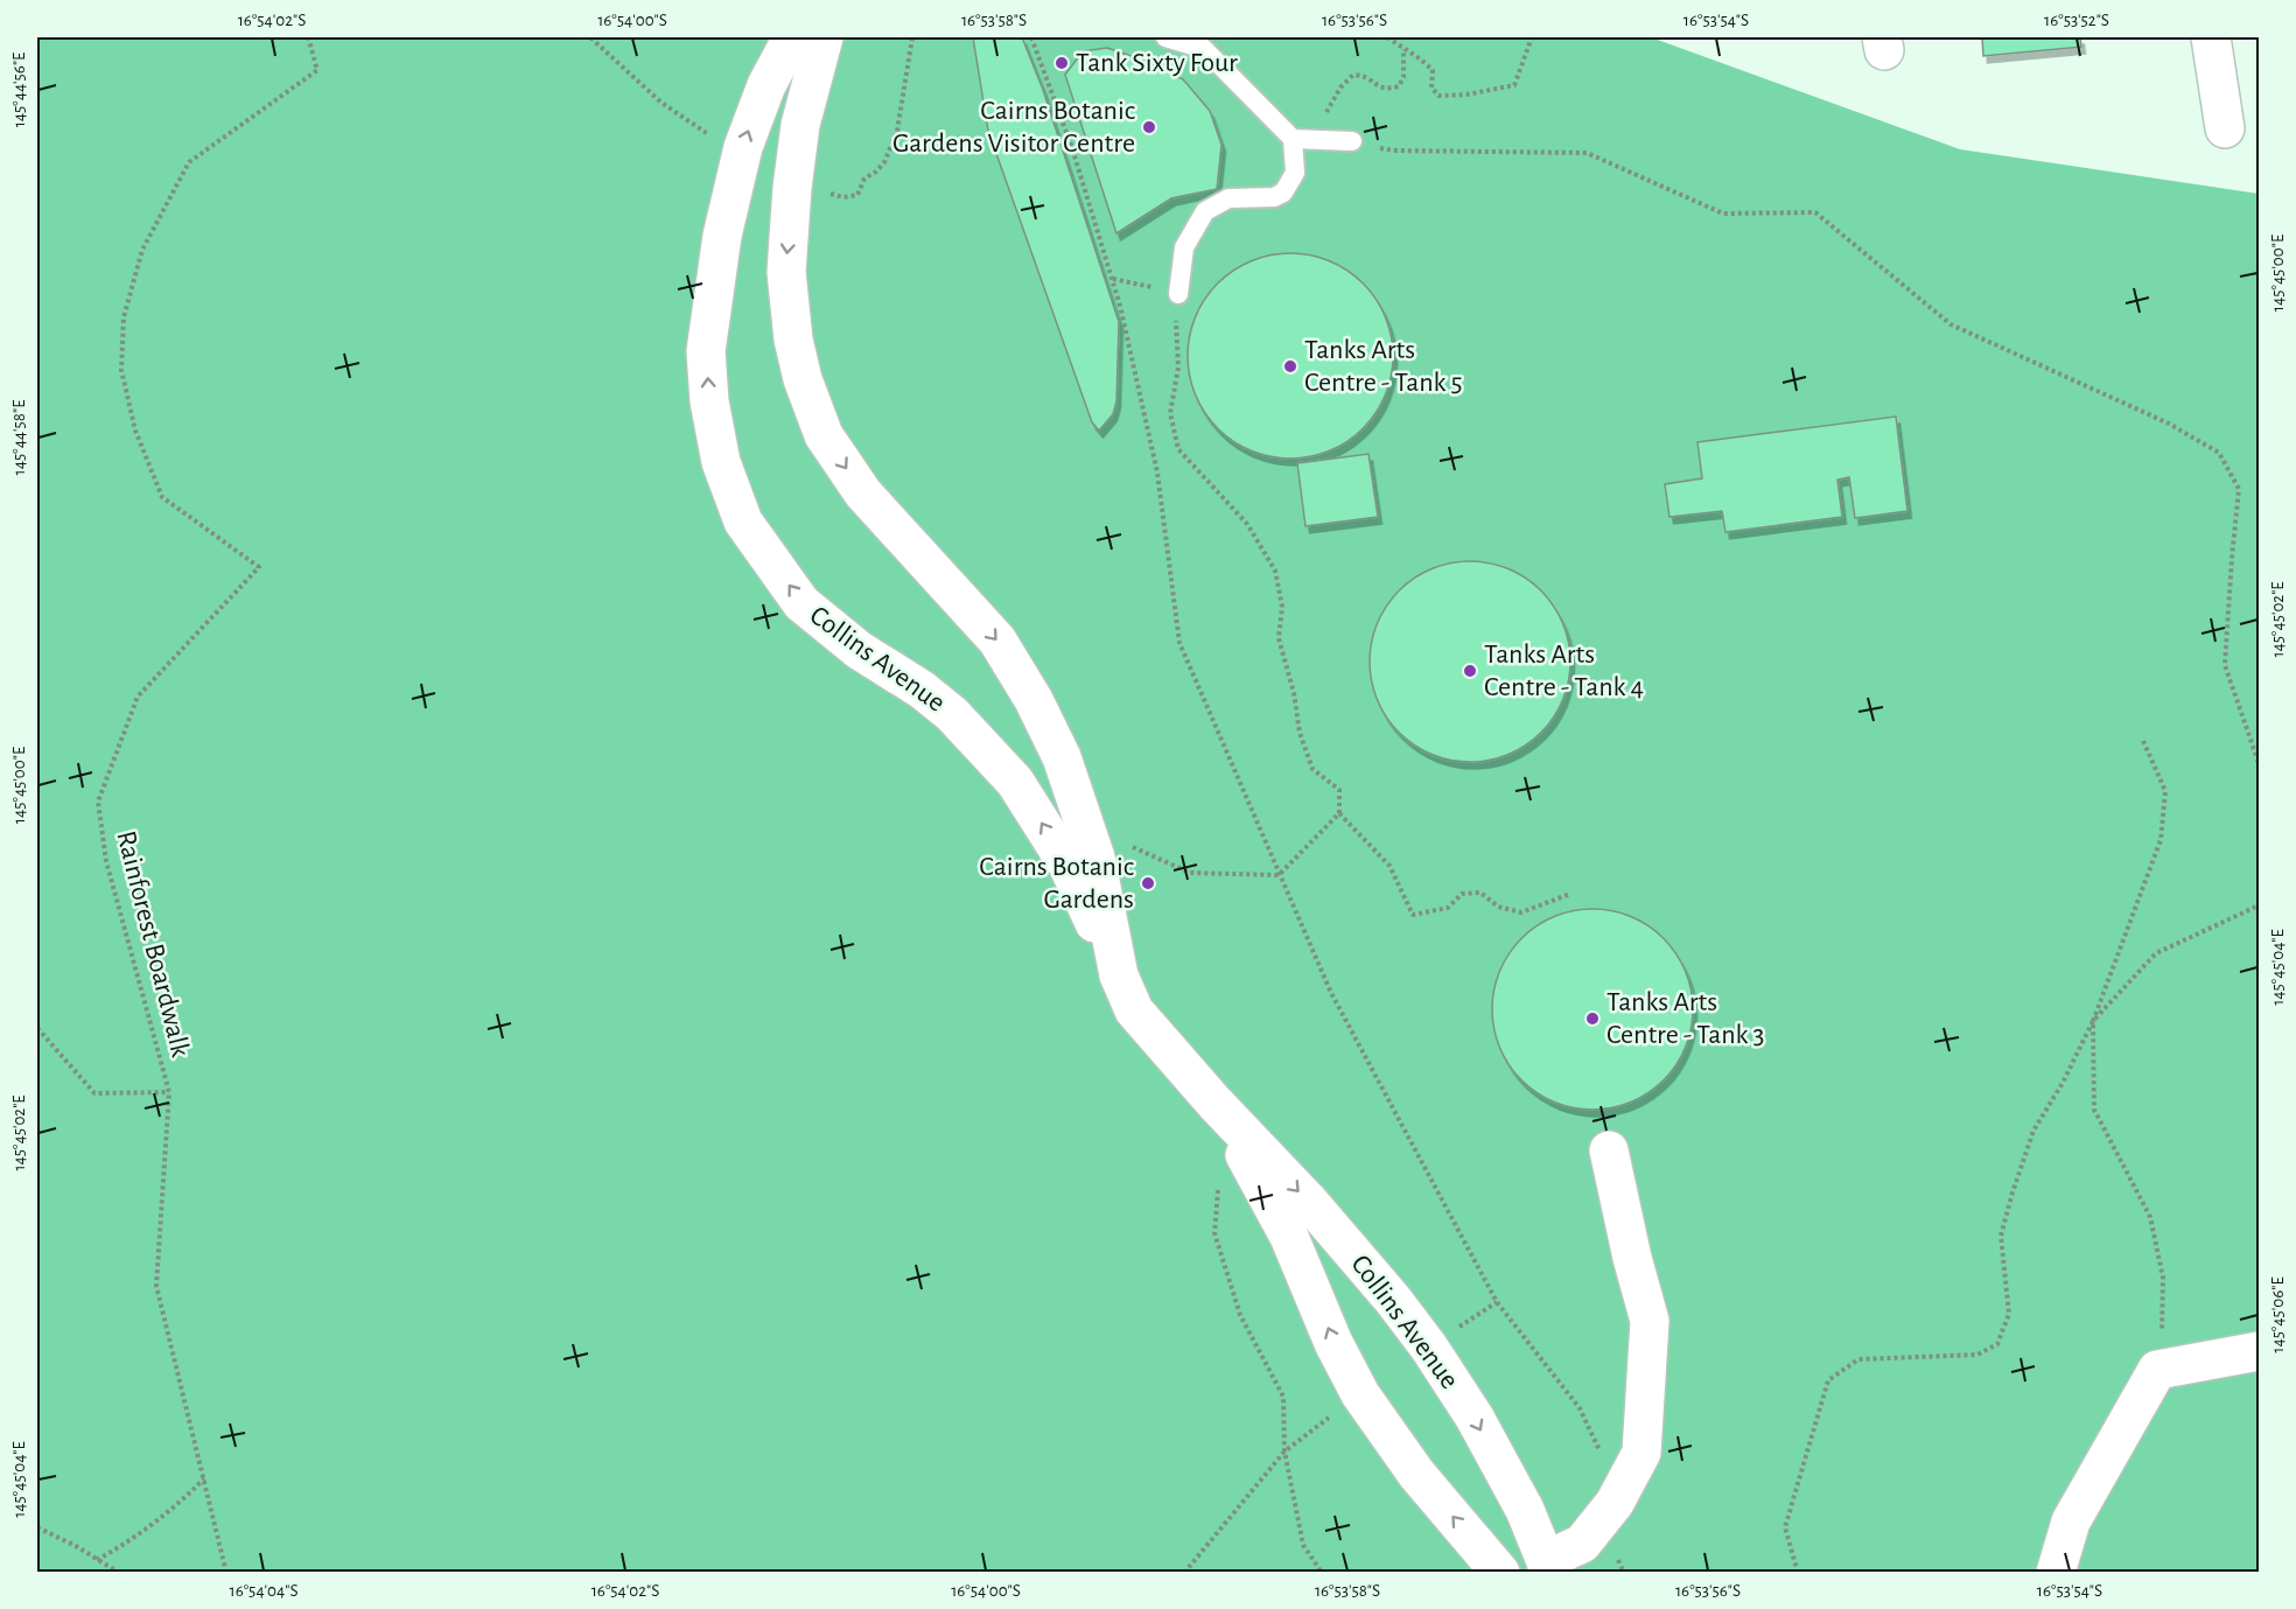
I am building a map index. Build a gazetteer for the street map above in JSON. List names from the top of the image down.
{
  "streets": {
    "street": ["Collins Avenue"],
    "path": ["Rainforest Boardwalk"]
  },
  "places": [
    "Tank Sixty Four",
    "Cairns Botanic Gardens Visitor Centre",
    "Tanks Arts Centre - Tank 5",
    "Tanks Arts Centre - Tank 4",
    "Cairns Botanic Gardens",
    "Tanks Arts Centre - Tank 3"
  ],
  "coordinates": [
    "16°54'02\"S",
    "16°54'00\"S",
    "16°53'58\"S",
    "16°53'56\"S",
    "16°53'54\"S",
    "16°53'52\"S",
    "145°44'56\"E",
    "145°45'00\"E",
    "145°44'58\"E",
    "145°45'02\"E",
    "145°45'04\"E",
    "145°45'06\"E",
    "16°54'04\"S"
  ]
}
